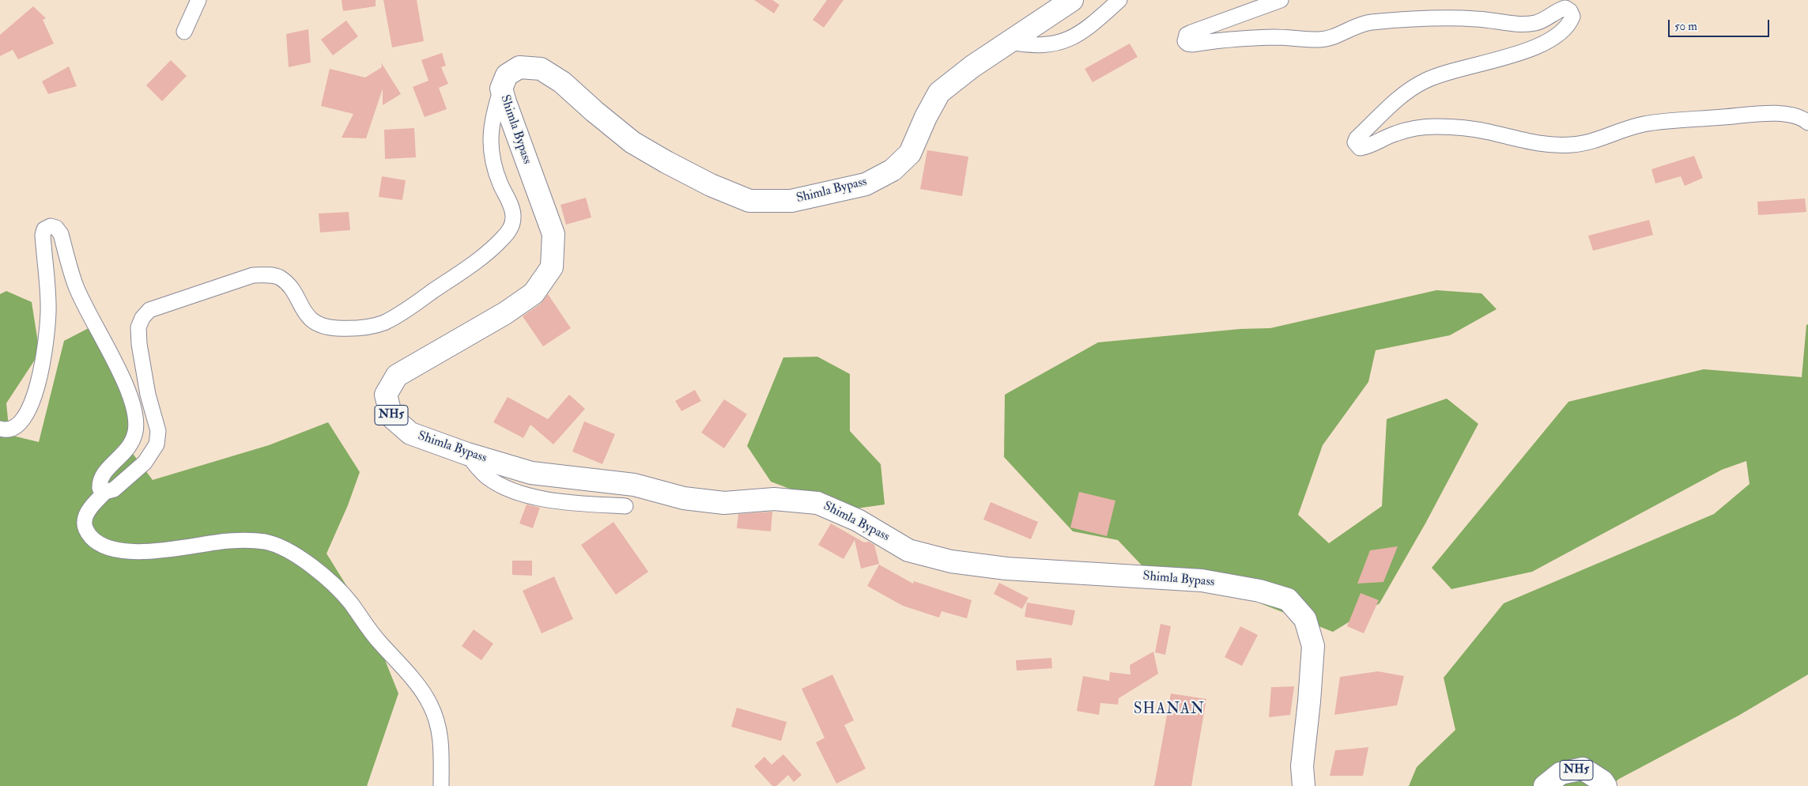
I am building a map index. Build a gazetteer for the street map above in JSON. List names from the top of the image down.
{
  "streets": {
    "highway": ["Shimla Bypass", "NH5"]
  },
  "districts": ["SHANAN"],
  "scale_bar": "50 m"
}
